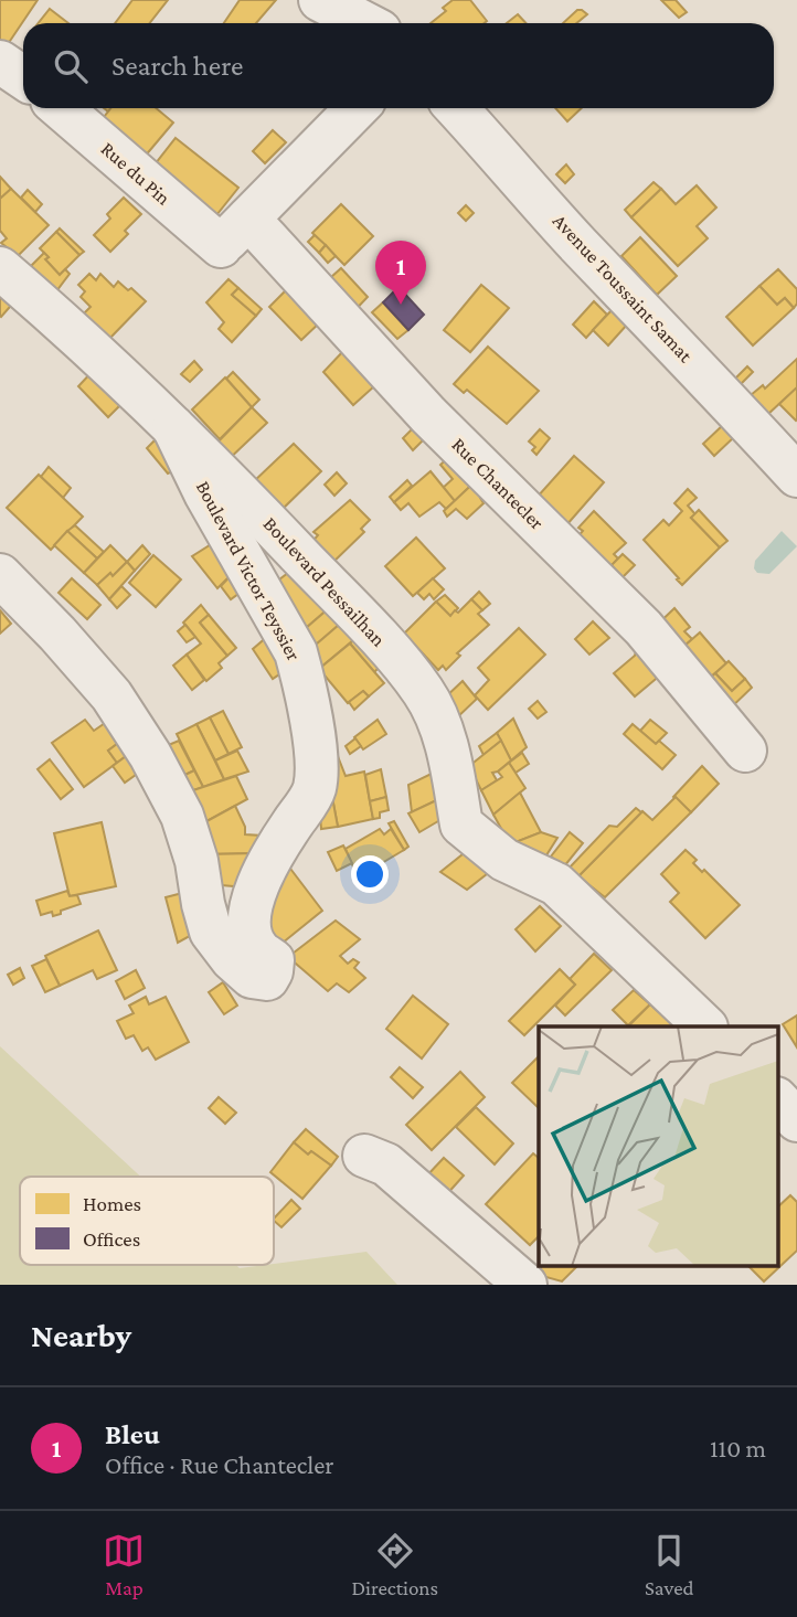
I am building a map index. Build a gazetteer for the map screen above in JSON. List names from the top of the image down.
{
  "streets": {
    "street": [
      "Rue du Pin",
      "Avenue Toussaint Samat",
      "Rue Chantecler",
      "Boulevard Victor Teyssier",
      "Boulevard Pessailhan"
    ]
  },
  "crossings": [
    ["Rue du Pin", "Rue Chantecler"],
    ["Boulevard Victor Teyssier", "Boulevard Pessailhan"]
  ],
  "legend": ["Homes", "Offices"],
  "page": {
    "search": "Search here",
    "pins": "1",
    "heading": "Nearby",
    "list": [
      {
        "mark": "1",
        "name": "Bleu",
        "note": "Office · Rue Chantecler",
        "value": "110 m"
      }
    ],
    "nav": ["Map", "Directions", "Saved"]
  }
}
